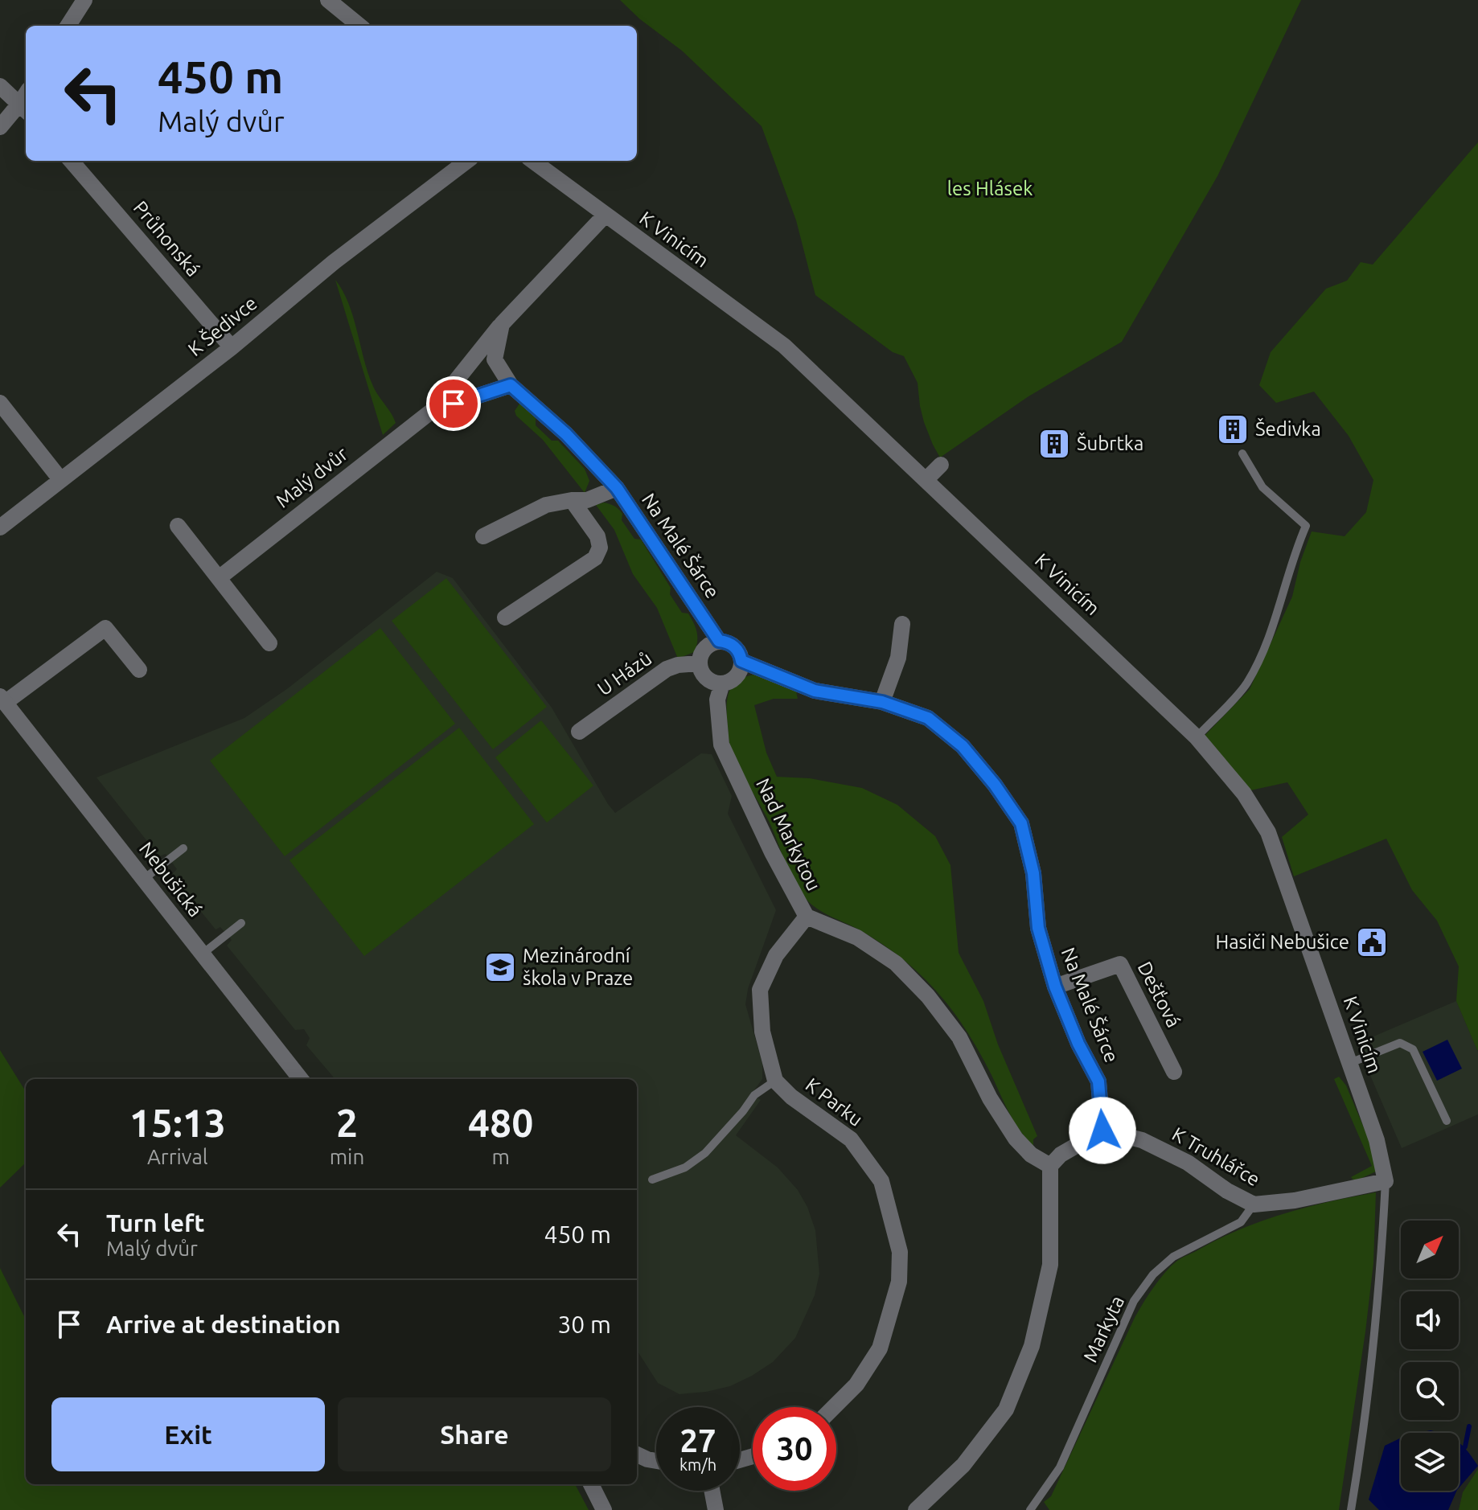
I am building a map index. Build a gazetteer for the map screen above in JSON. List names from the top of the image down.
{
  "streets": {
    "street": [
      "Průhonská",
      "K Vinicím",
      "K Šedivce",
      "Malý dvůr",
      "Na Malé Šárce",
      "U Házů",
      "Nad Markytou",
      "Nebušická",
      "Dešťová",
      "K Parku",
      "K Truhlářce"
    ],
    "lane": ["Markyta"]
  },
  "crossings": [
    ["Průhonská", "K Šedivce"],
    ["K Vinicím", "K Truhlářce"],
    ["Malý dvůr", "Na Malé Šárce"],
    ["Na Malé Šárce", "U Házů"],
    ["Na Malé Šárce", "Nad Markytou"],
    ["Na Malé Šárce", "Dešťová"],
    ["Na Malé Šárce", "K Truhlářce"],
    ["U Házů", "Nad Markytou"],
    ["Nad Markytou", "K Parku"],
    ["K Truhlářce", "Markyta"]
  ],
  "parks": ["les Hlásek"],
  "places": {
    "building": ["Šedivka", "Šubrtka"],
    "public building": ["Hasiči Nebušice"],
    "school or university": ["Mezinárodní škola v Praze"]
  },
  "north": "top right",
  "page": {
    "turn": ["450 m", "Malý dvůr"],
    "eta": [
      "15:13",
      "Arrival",
      "2",
      "min",
      "480",
      "m"
    ],
    "list": [
      {
        "name": "Turn left",
        "note": "Malý dvůr",
        "value": "450 m"
      },
      {
        "name": "Arrive at destination",
        "value": "30 m"
      }
    ],
    "buttons": ["Exit", "Share"],
    "speed": "27 km/h",
    "limit": "30"
  }
}
